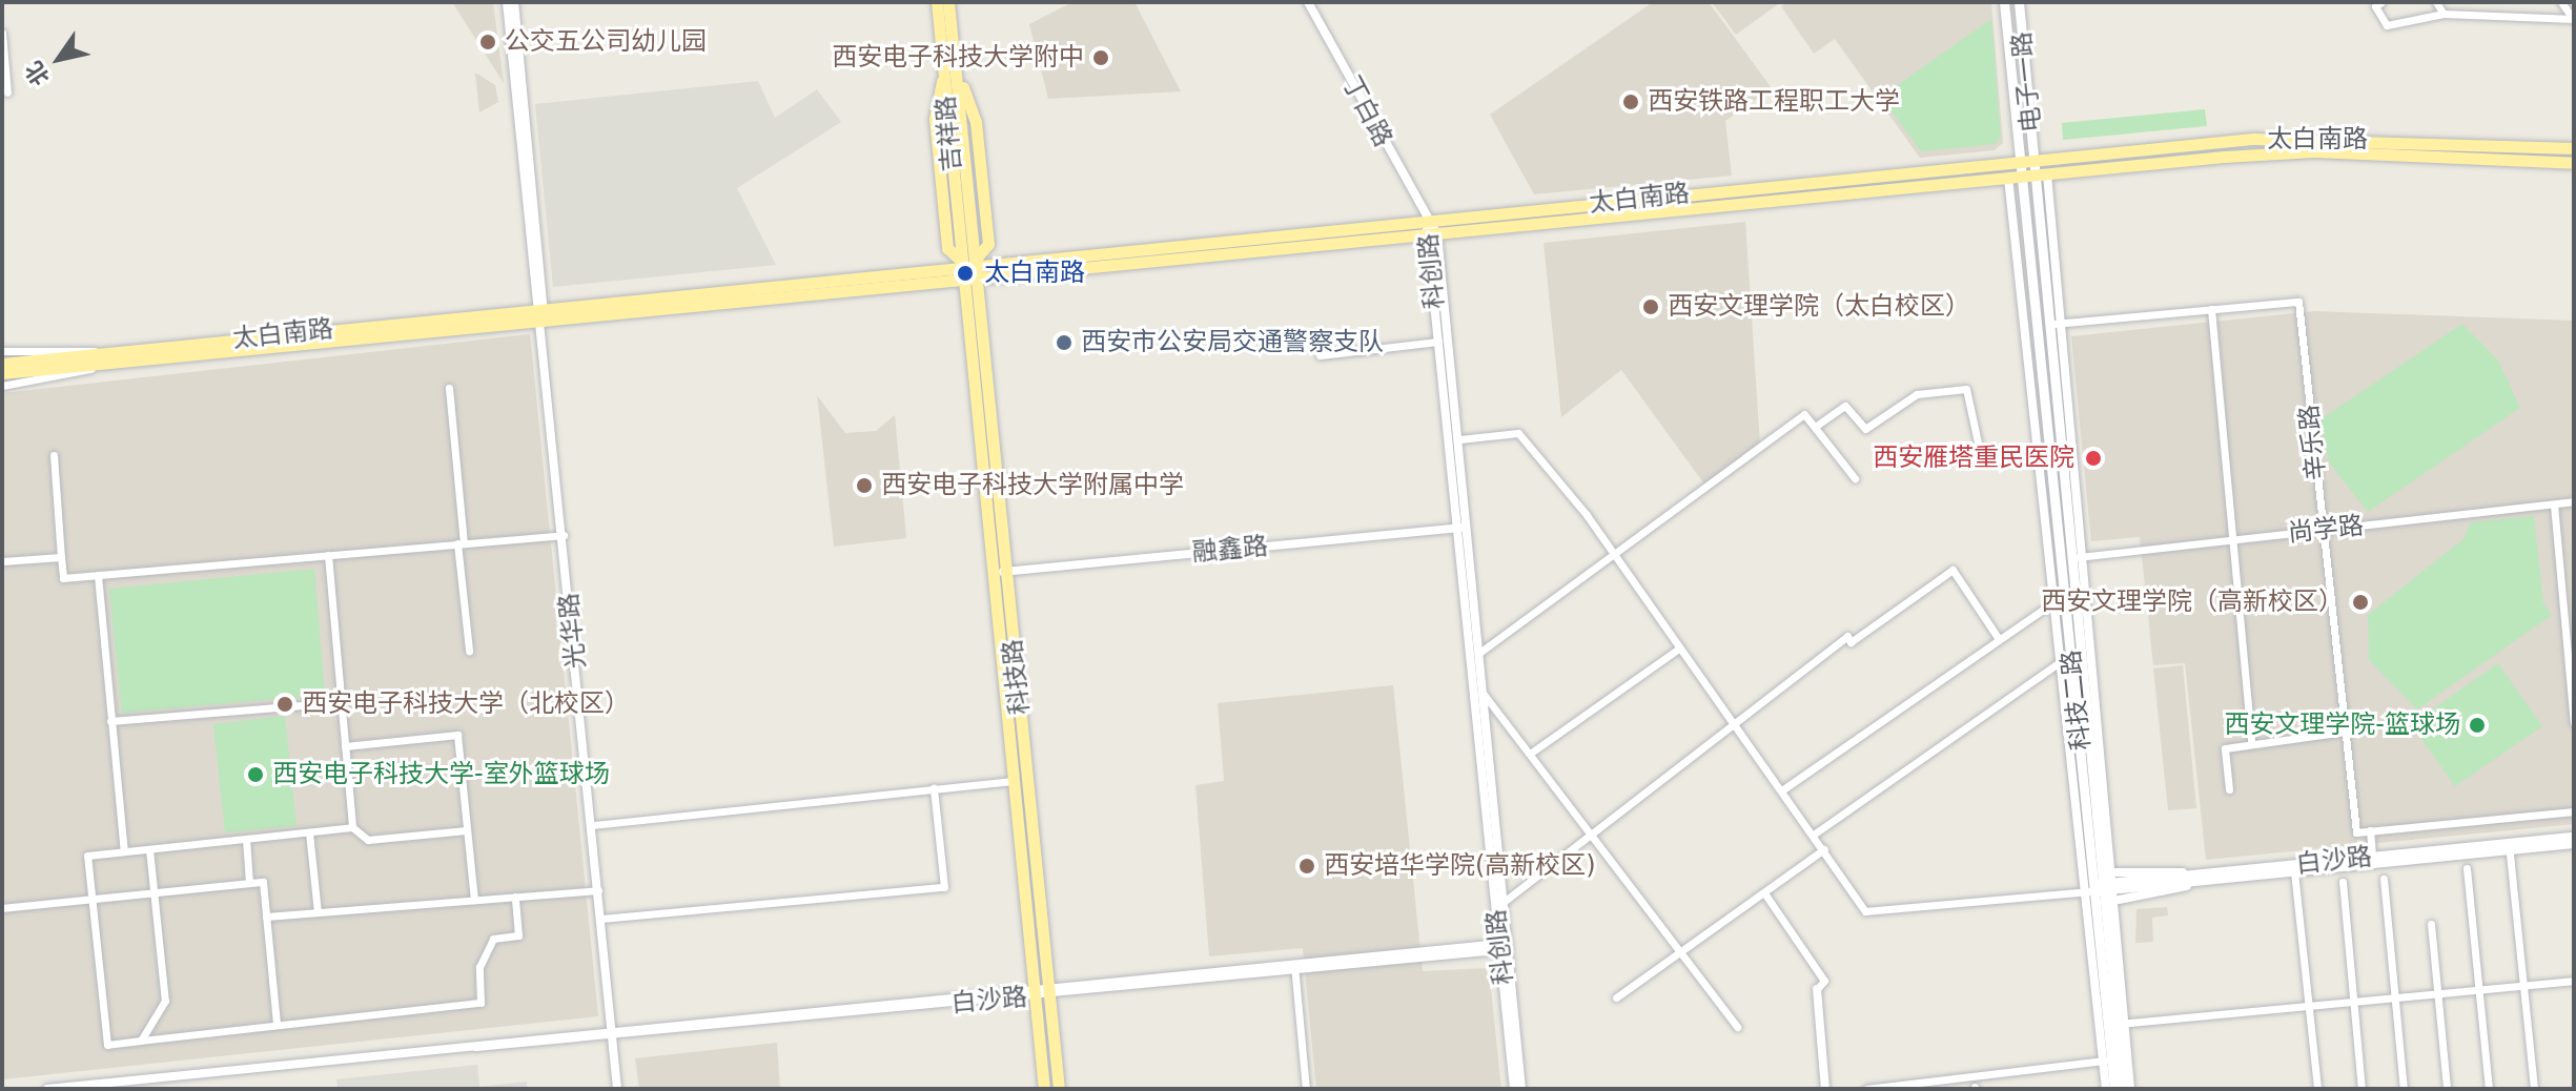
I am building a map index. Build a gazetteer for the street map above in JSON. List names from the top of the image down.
{
  "streets": {
    "main road": [
      "电子一路",
      "吉祥路",
      "太白南路",
      "科技路",
      "科技二路"
    ],
    "street": [
      "丁白路",
      "科创路",
      "辛乐路",
      "尚学路",
      "融鑫路",
      "光华路",
      "白沙路"
    ]
  },
  "crossings": [
    ["电子一路", "太白南路"],
    ["电子一路", "科技二路"],
    ["丁白路", "太白南路"],
    ["丁白路", "科创路"],
    ["吉祥路", "太白南路"],
    ["吉祥路", "科技路"],
    ["太白南路", "科创路"],
    ["太白南路", "光华路"],
    ["太白南路", "科技路"],
    ["太白南路", "科技二路"],
    ["科创路", "融鑫路"],
    ["科创路", "白沙路"],
    ["辛乐路", "尚学路"],
    ["辛乐路", "科技二路"],
    ["融鑫路", "科技路"],
    ["光华路", "白沙路"],
    ["科技路", "白沙路"],
    ["科技二路", "白沙路"]
  ],
  "places": [
    "公交五公司幼儿园",
    "西安电子科技大学附中",
    "西安铁路工程职工大学",
    "太白南路",
    "西安文理学院（太白校区）",
    "西安市公安局交通警察支队",
    "西安雁塔重民医院",
    "西安电子科技大学附属中学",
    "西安文理学院（高新校区）",
    "西安电子科技大学（北校区）",
    "西安文理学院-篮球场",
    "西安电子科技大学-室外篮球场",
    "西安培华学院(高新校区)"
  ],
  "north": "bottom left"
}
